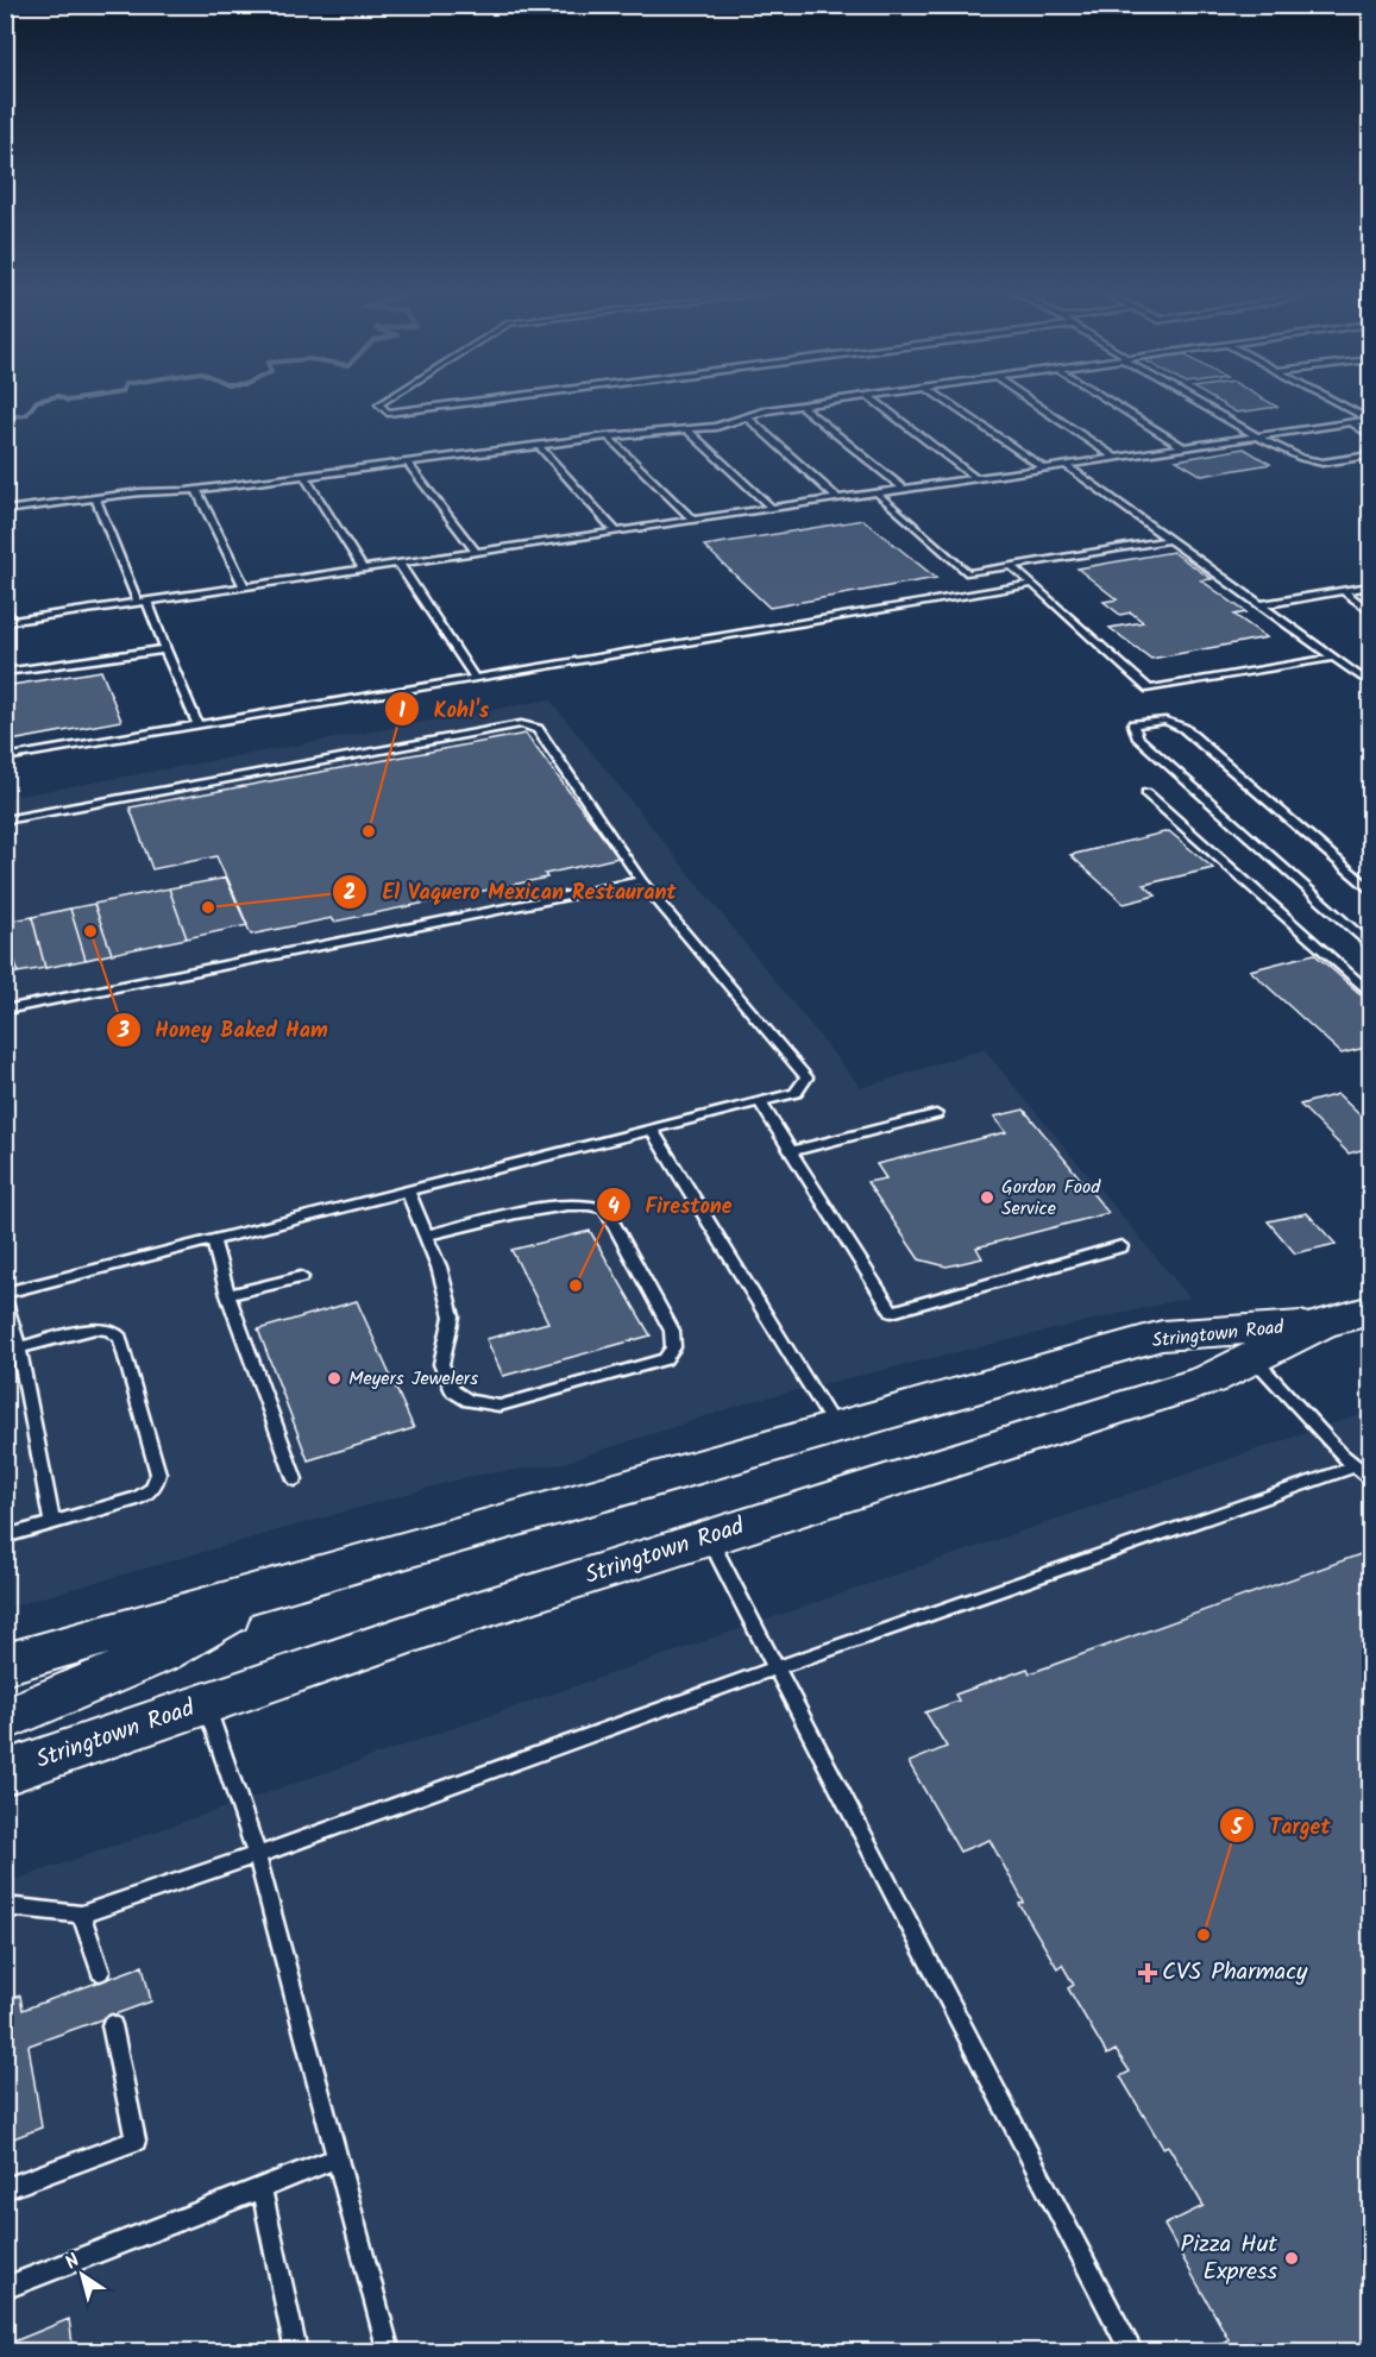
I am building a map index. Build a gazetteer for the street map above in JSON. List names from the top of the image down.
{
  "streets": {
    "main road": ["Stringtown Road"]
  },
  "places": {
    "other": [
      "Kohl's",
      "El Vaquero Mexican Restaurant",
      "Honey Baked Ham",
      "Gordon Food Service",
      "Firestone",
      "Meyers Jewelers",
      "Target",
      "Pizza Hut Express"
    ],
    "health": ["CVS Pharmacy"]
  },
  "north": "top left"
}
